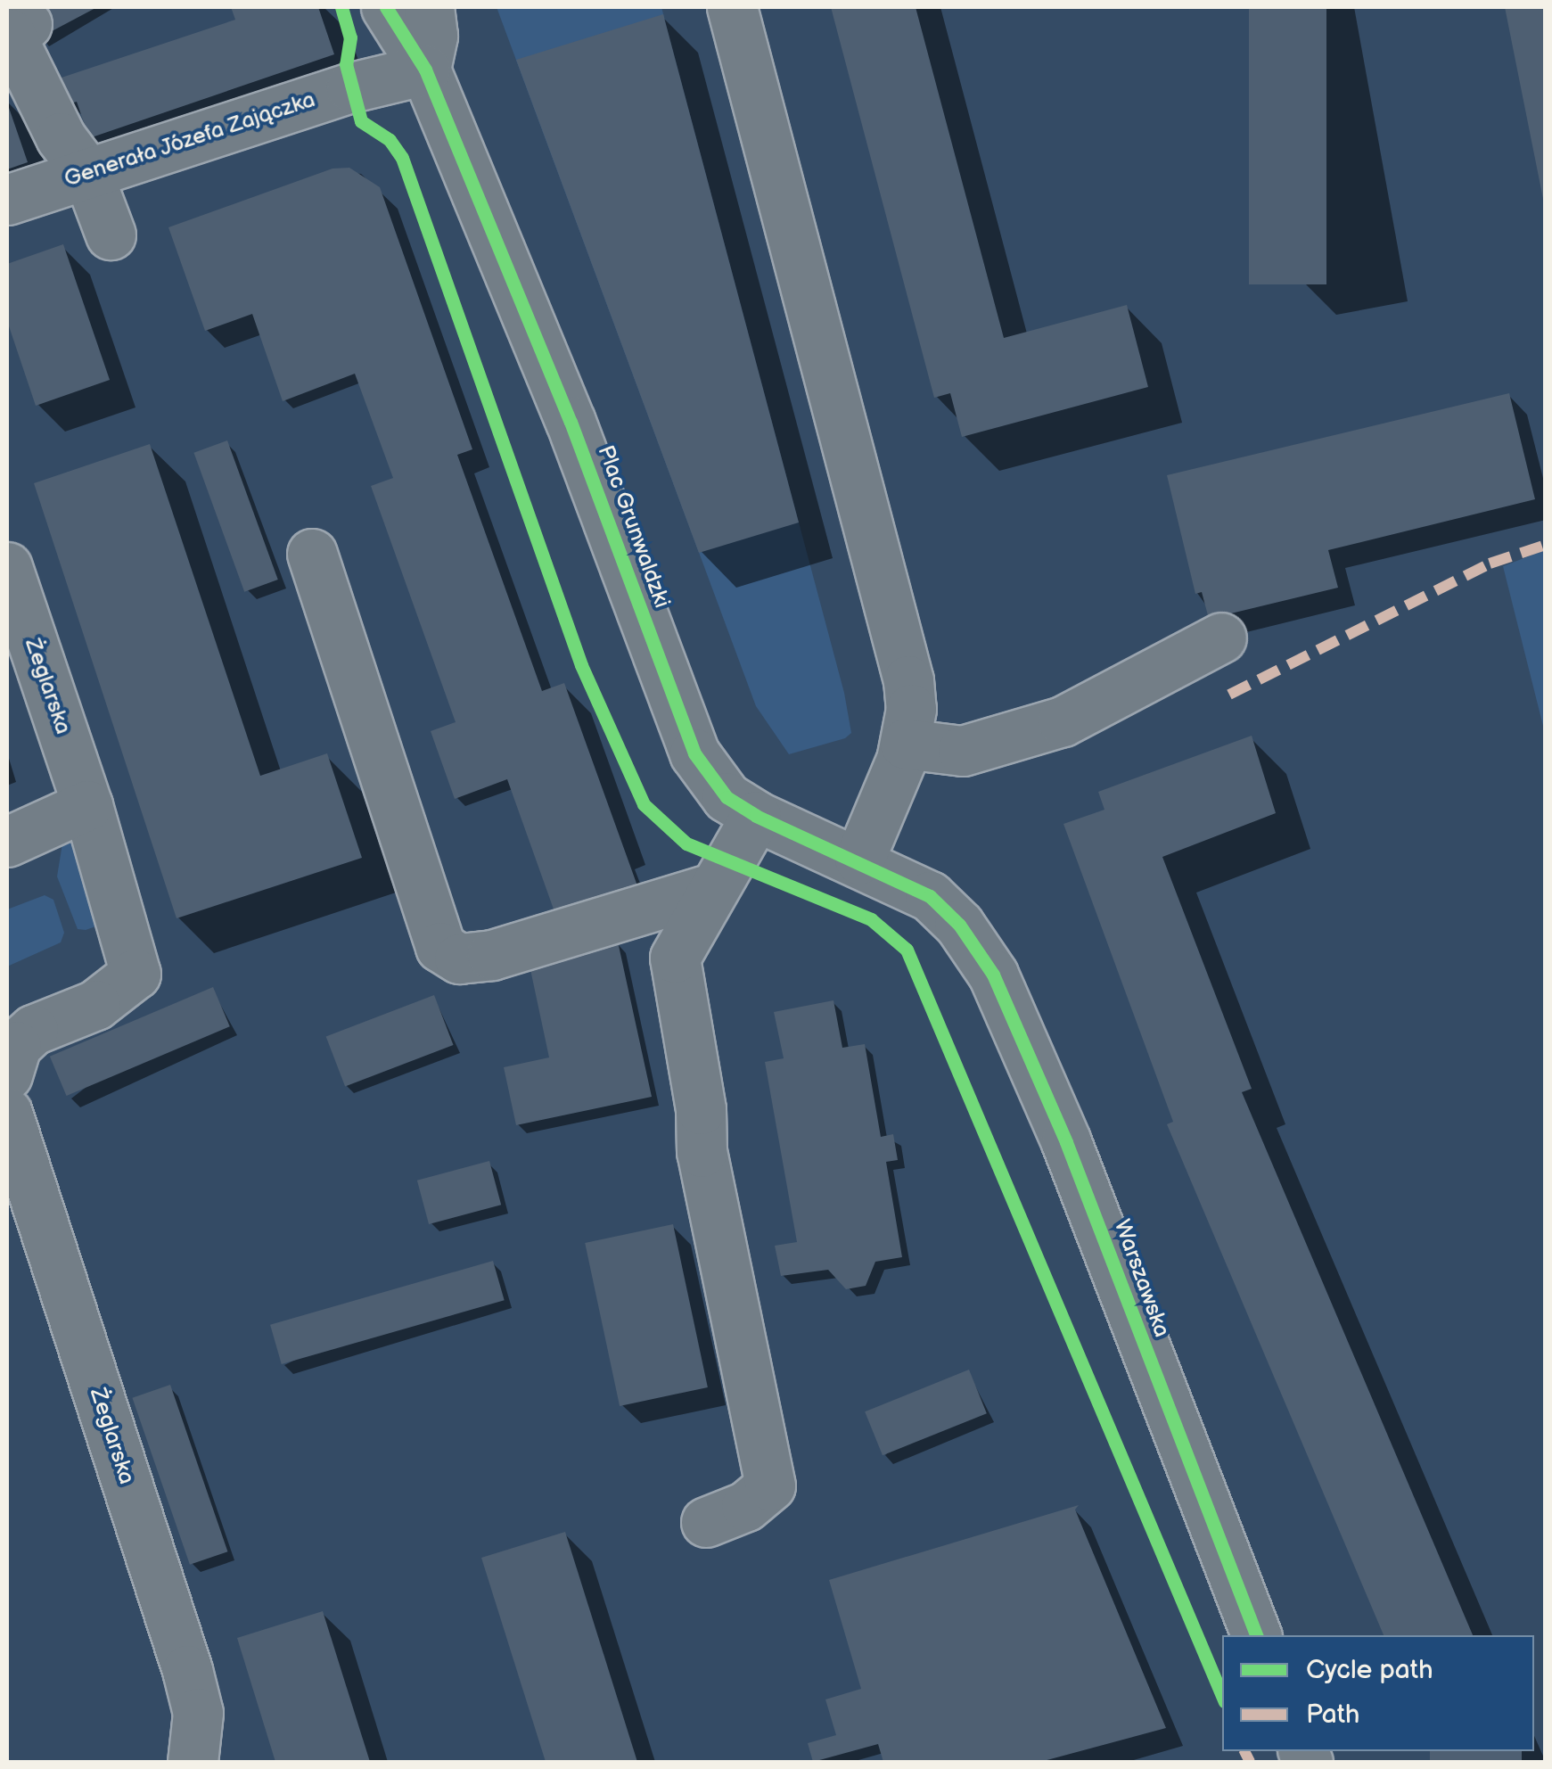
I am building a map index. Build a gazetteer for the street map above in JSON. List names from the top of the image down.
{
  "streets": {
    "street": [
      "Generała Józefa Zajączka",
      "Plac Grunwaldzki",
      "Żeglarska",
      "Warszawska"
    ]
  },
  "crossings": [
    ["Generała Józefa Zajączka", "Plac Grunwaldzki"],
    ["Plac Grunwaldzki", "Warszawska"]
  ],
  "legend": ["Cycle path", "Path"]
}
